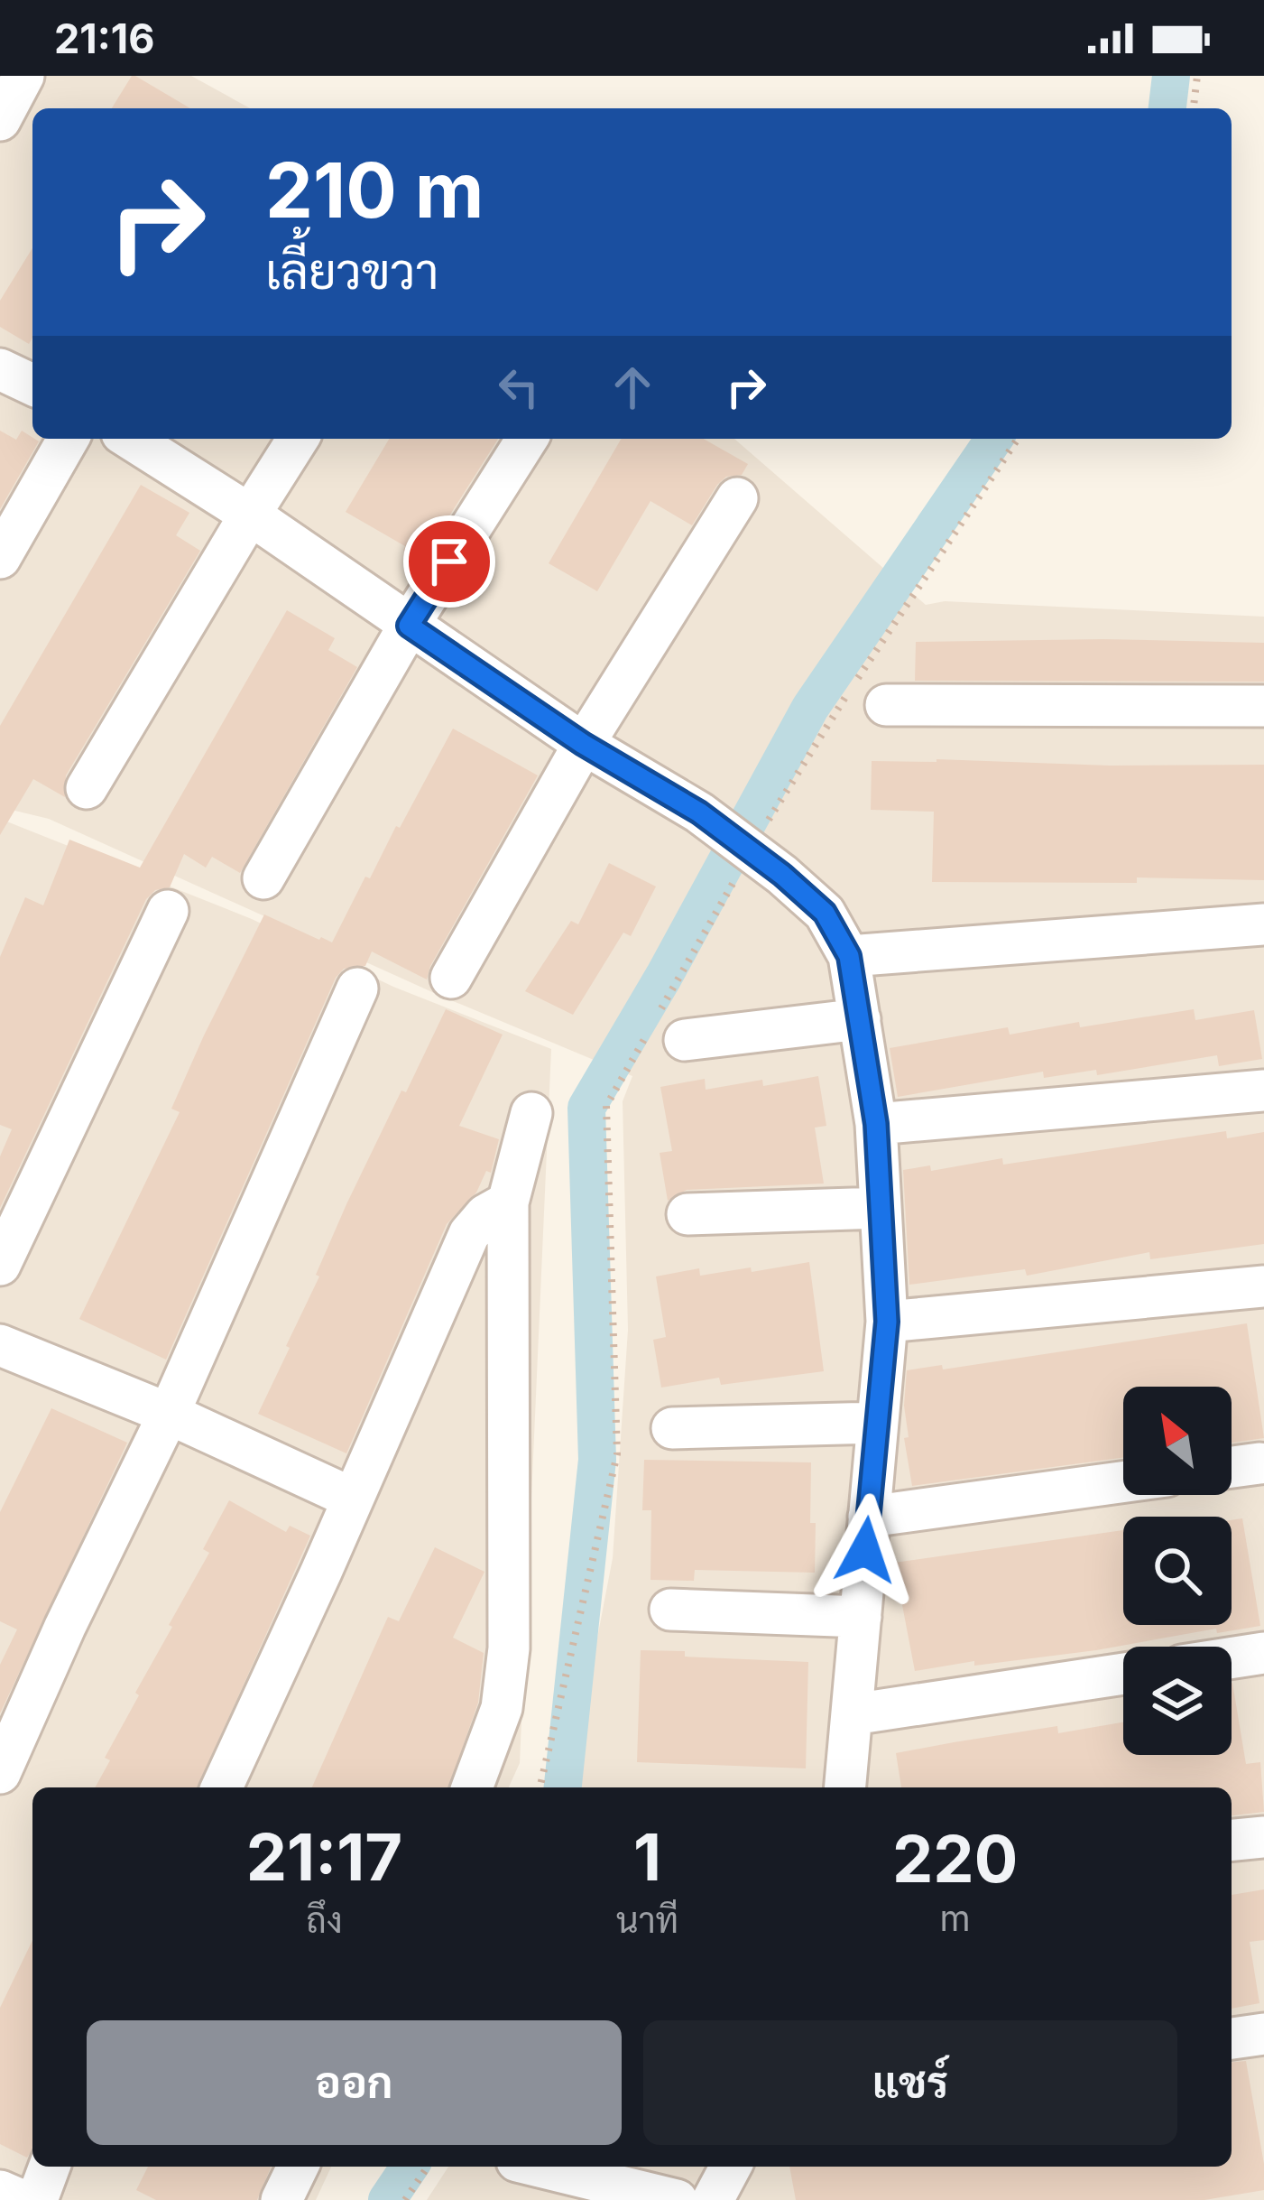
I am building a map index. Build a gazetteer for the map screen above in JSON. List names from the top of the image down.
{
  "north": "top left",
  "page": {
    "status": "21:16",
    "turn": ["210 m", "เลี้ยวขวา"],
    "eta": [
      "21:17",
      "ถึง",
      "1",
      "นาที",
      "220",
      "m"
    ],
    "buttons": ["ออก", "แชร์"]
  }
}
